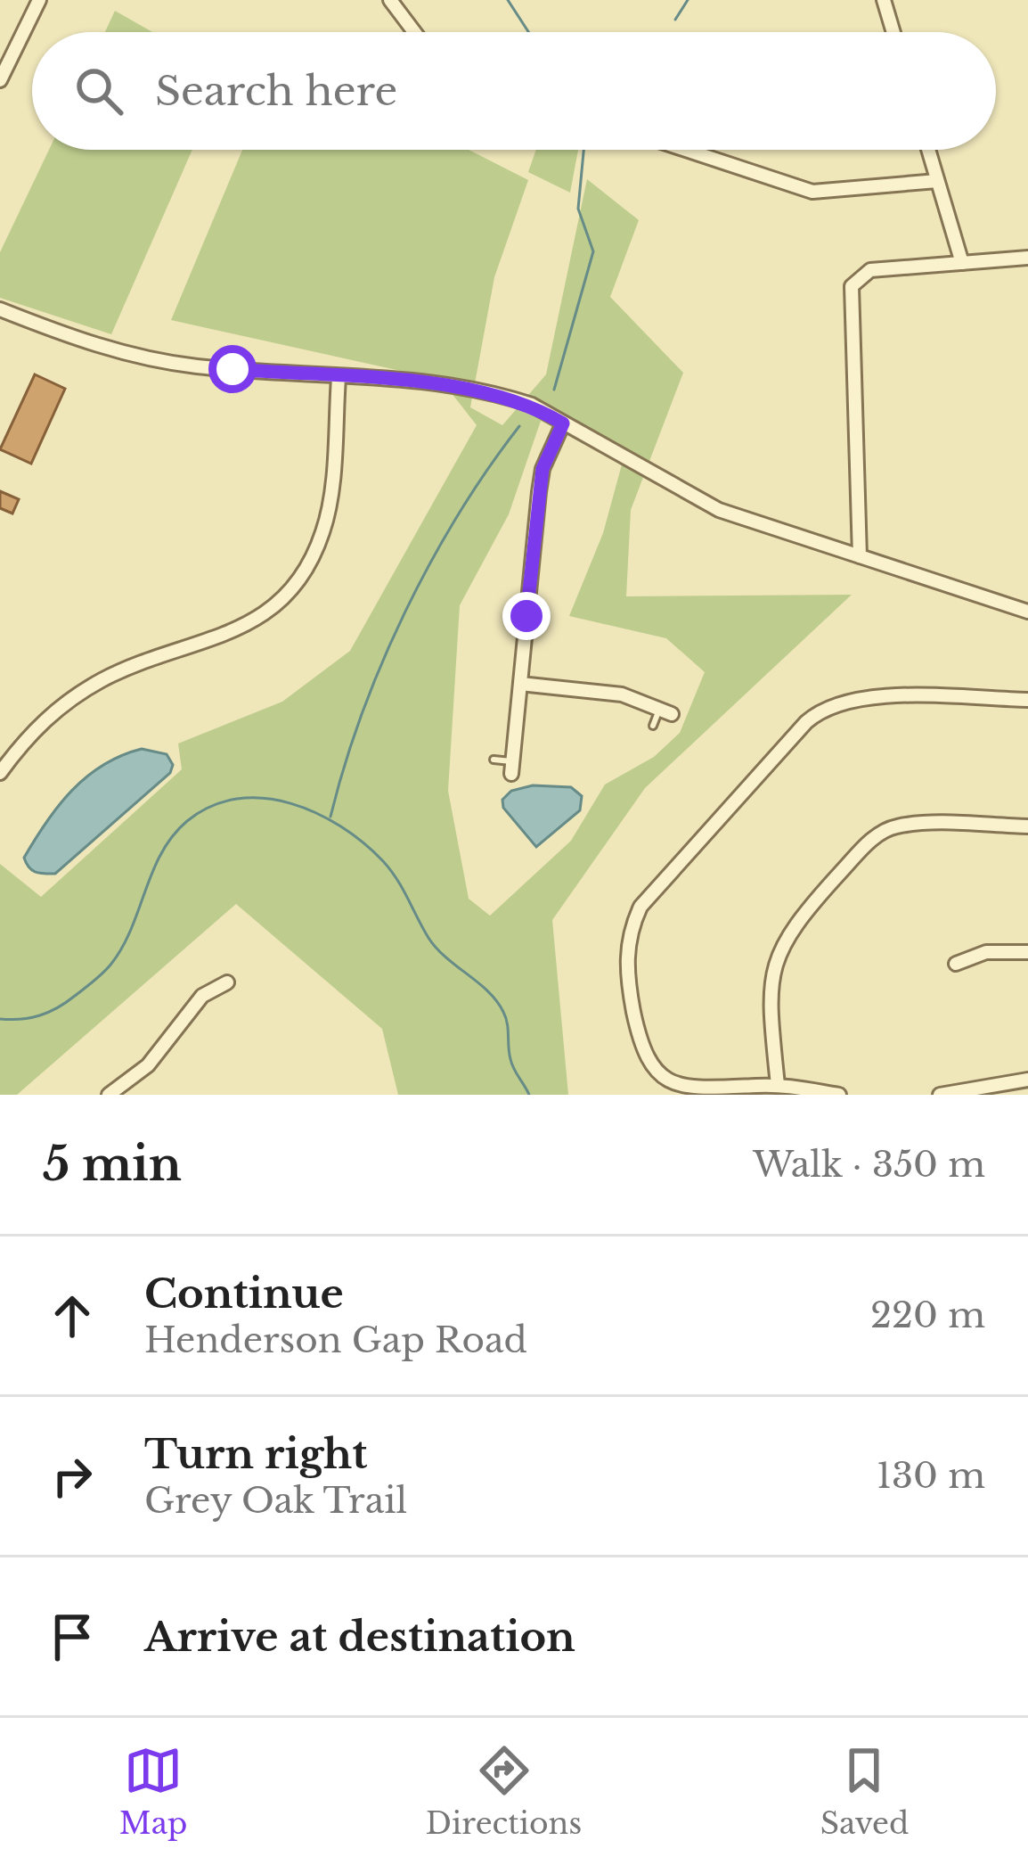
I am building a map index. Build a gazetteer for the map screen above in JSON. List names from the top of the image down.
{
  "page": {
    "search": "Search here",
    "heading": ["5 min", "Walk · 350 m"],
    "list": [
      ["Continue", "Henderson Gap Road", "220 m"],
      ["Turn right", "Grey Oak Trail", "130 m"],
      "Arrive at destination"
    ],
    "nav": ["Map", "Directions", "Saved"]
  }
}
